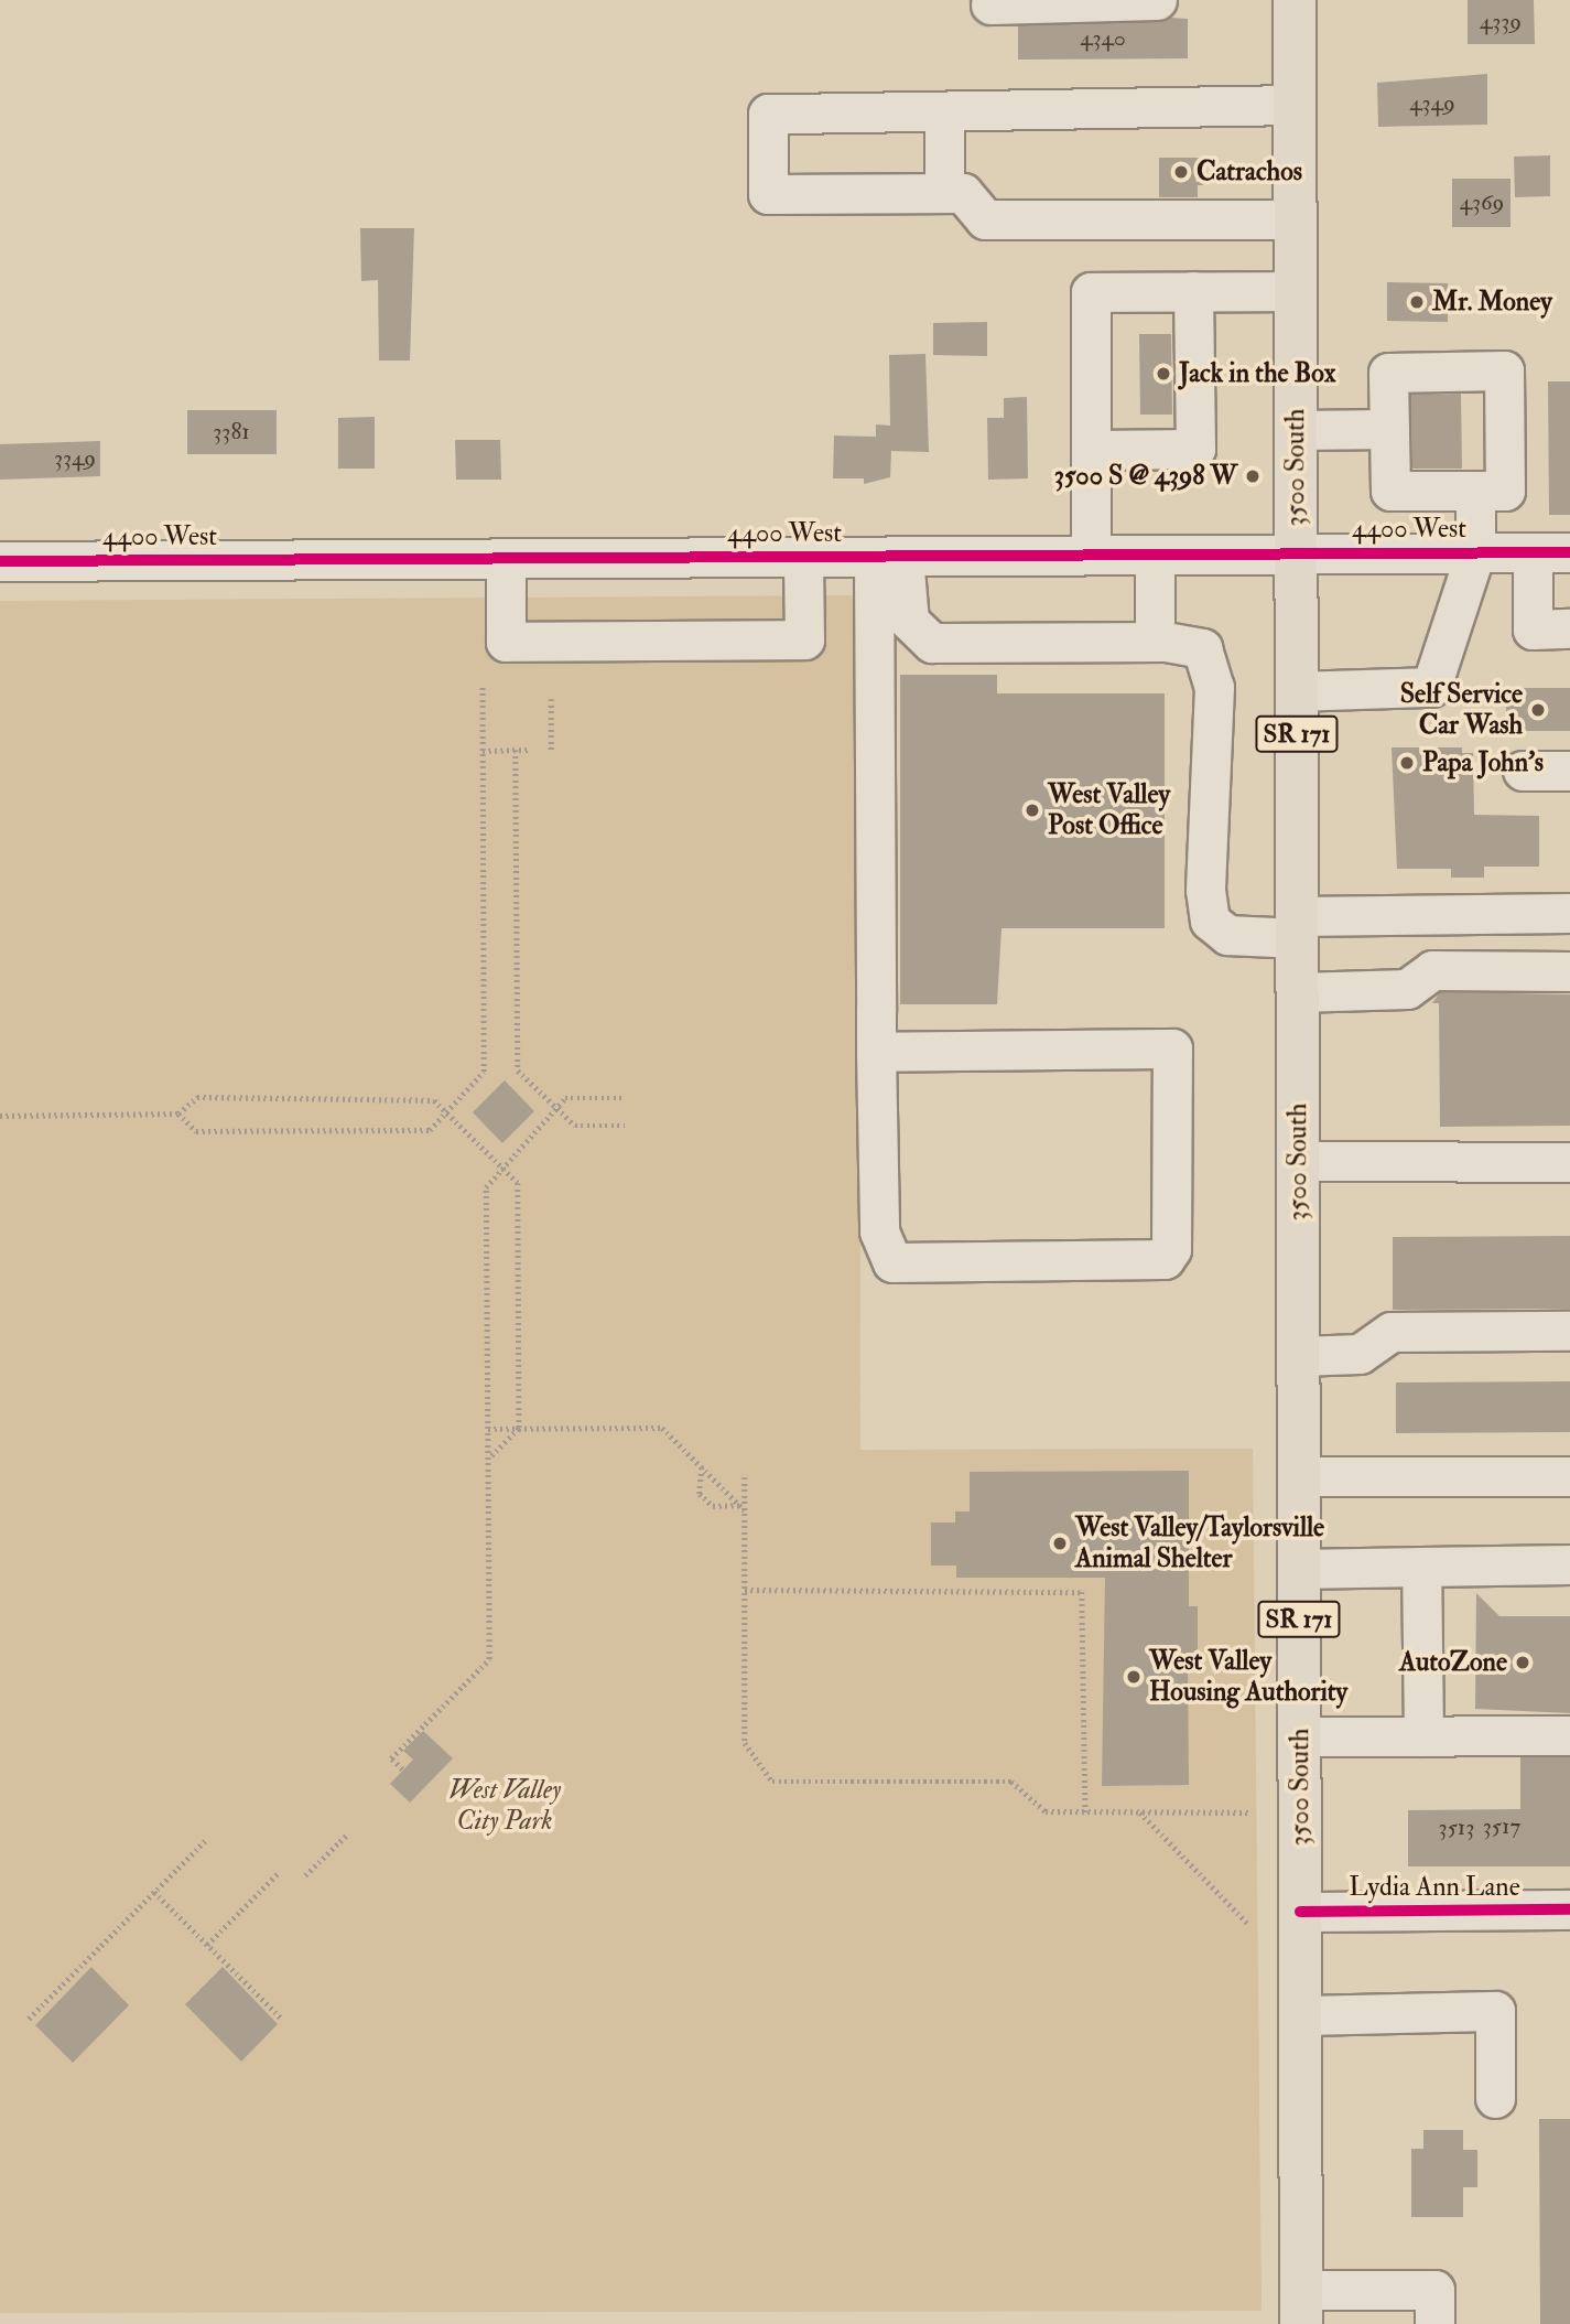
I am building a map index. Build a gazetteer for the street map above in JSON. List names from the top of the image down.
{
  "streets": {
    "main road": ["3500 South", "SR 171"],
    "street": ["4400 West", "Lydia Ann Lane"]
  },
  "crossings": [
    ["3500 South", "4400 West"],
    ["3500 South", "Lydia Ann Lane"]
  ],
  "parks": ["West Valley City Park"],
  "places": [
    "Catrachos",
    "Mr. Money",
    "Jack in the Box",
    "3500 S @ 4398 W",
    "Self Service Car Wash",
    "Papa John's",
    "West Valley Post Office",
    "West Valley/Taylorsville Animal Shelter",
    "AutoZone",
    "West Valley Housing Authority"
  ],
  "house_numbers": [
    "4339",
    "4340",
    "4349",
    "4369",
    "3381",
    "3349",
    "3517",
    "3513"
  ]
}
